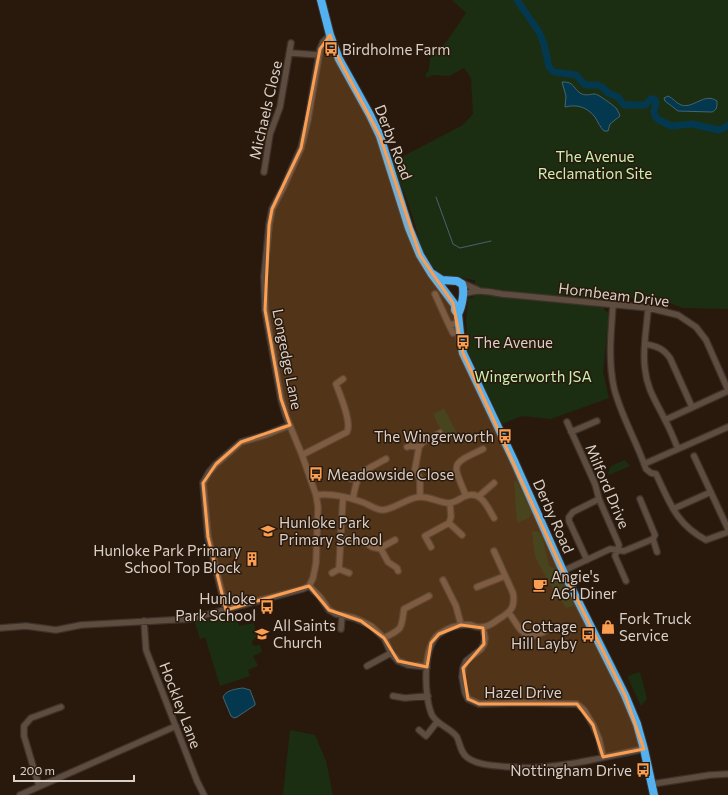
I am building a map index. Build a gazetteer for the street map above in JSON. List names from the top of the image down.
{
  "streets": {
    "highway": ["Derby Road"],
    "street": [
      "Michaels Close",
      "Hornbeam Drive",
      "Longedge Lane",
      "Milford Drive",
      "Hazel Drive",
      "Hockley Lane"
    ]
  },
  "crossings": [
    ["Michaels Close", "Longedge Lane"],
    ["Derby Road", "Hornbeam Drive"],
    ["Derby Road", "Longedge Lane"]
  ],
  "parks": ["The Avenue Reclamation Site", "Wingerworth JSA"],
  "places": {
    "bus stop": [
      "Birdholme Farm",
      "The Avenue",
      "The Wingerworth",
      "Meadowside Close",
      "Hunloke Park School",
      "Cottage Hill Layby",
      "Nottingham Drive"
    ],
    "school or university": ["Hunloke Park Primary School", "All Saints Church"],
    "building": ["Hunloke Park Primary School Top Block"],
    "cafe": ["Angie's A61 Diner"],
    "shop": ["Fork Truck Service"]
  },
  "scale_bar": "200 m"
}
